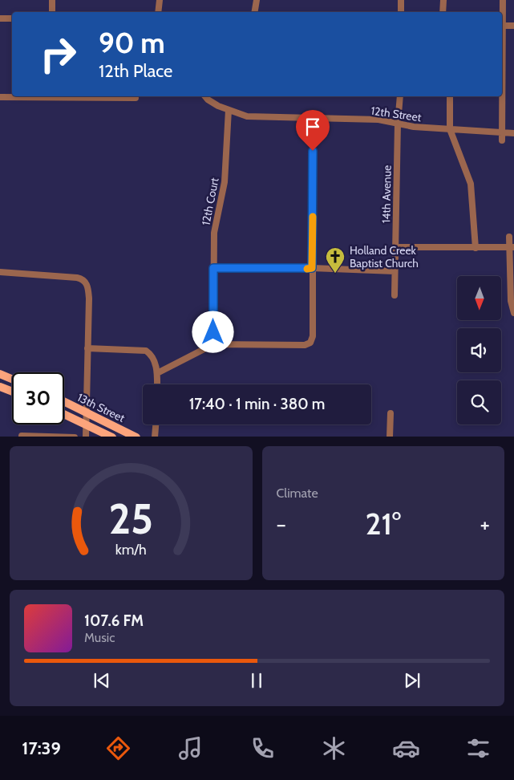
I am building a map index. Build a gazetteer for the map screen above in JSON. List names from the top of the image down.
{
  "streets": {
    "main road": ["13th Street"],
    "street": ["12th Street", "14th Avenue", "12th Court"]
  },
  "crossings": [
    ["12th Street", "14th Avenue"],
    ["12th Street", "12th Court"]
  ],
  "places": {
    "church": ["Holland Creek Baptist Church"]
  },
  "north": "bottom",
  "page": {
    "turn": ["90 m", "12th Place"],
    "limit": "30",
    "trip": "17:40 · 1 min · 380 m",
    "tile": "Climate",
    "heat": ["−", "21°", "+"],
    "song": ["107.6 FM", "Music"],
    "tabs": "17:39",
    "gauge": ["25", "km/h"]
  }
}
